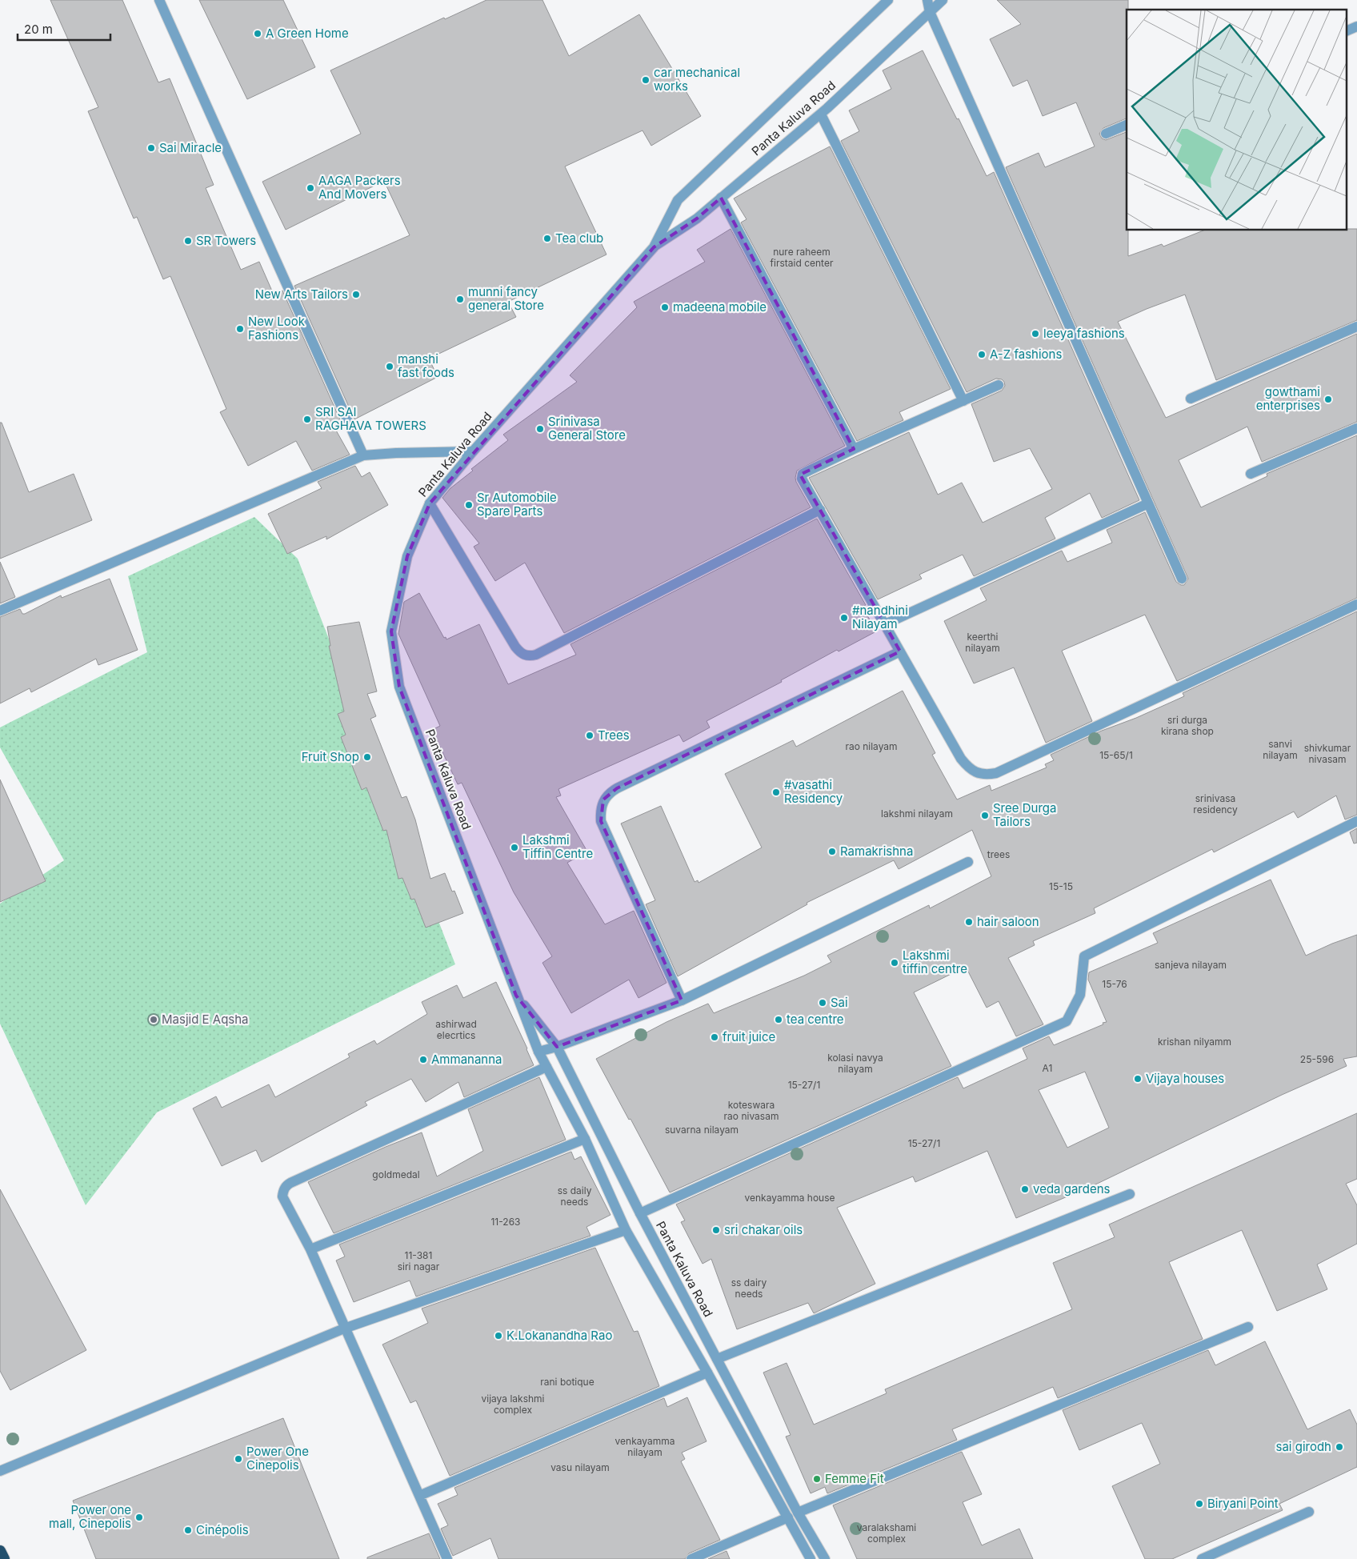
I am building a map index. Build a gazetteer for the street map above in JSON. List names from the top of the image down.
{
  "streets": {
    "street": ["Panta Kaluva Road"]
  },
  "places": [
    "A Green Home",
    "car mechanical works",
    "Sai Miracle",
    "AAGA Packers And Movers",
    "Tea club",
    "SR Towers",
    "New Arts Tailors",
    "munni fancy general Store",
    "madeena mobile",
    "New Look Fashions",
    "leeya fashions",
    "A-Z fashions",
    "manshi fast foods",
    "gowthami enterprises",
    "SRI SAI RAGHAVA TOWERS",
    "Srinivasa General Store",
    "Sr Automobile Spare Parts",
    "#nandhini Nilayam",
    "Trees",
    "Fruit Shop",
    "#vasathi Residency",
    "Sree Durga Tailors",
    "Lakshmi Tiffin Centre",
    "Ramakrishna",
    "hair saloon",
    "Lakshmi tiffin centre",
    "Sai",
    "Masjid E Aqsha",
    "tea centre",
    "fruit juice",
    "Ammananna",
    "Vijaya houses",
    "veda gardens",
    "sri chakar oils",
    "K.Lokanandha Rao",
    "sai girodh",
    "Power One Cinepolis",
    "Femme Fit",
    "Biryani Point",
    "Power one mall, Cinepolis",
    "Cinépolis"
  ],
  "house_numbers": [
    "nure raheem firstaid center",
    "keerthi nilayam",
    "sri durga kirana shop",
    "sanvi nilayam",
    "rao nilayam",
    "shivkumar nivasam",
    "15-65/1",
    "srinivasa residency",
    "lakshmi nilayam",
    "trees",
    "15-15",
    "sanjeva nilayam",
    "15-76",
    "ashirwad elecrtics",
    "krishan nilyamm",
    "kolasi navya nilayam",
    "25-596",
    "A1",
    "15-27/1",
    "koteswara rao nivasam",
    "suvarna nilayam",
    "15-27/1",
    "goldmedal",
    "ss daily needs",
    "venkayamma house",
    "11-263",
    "11-381 siri nagar",
    "ss dairy needs",
    "rani botique",
    "vijaya lakshmi complex",
    "venkayamma nilayam",
    "vasu nilayam",
    "varalakshami complex"
  ],
  "scale_bar": "20 m"
}
